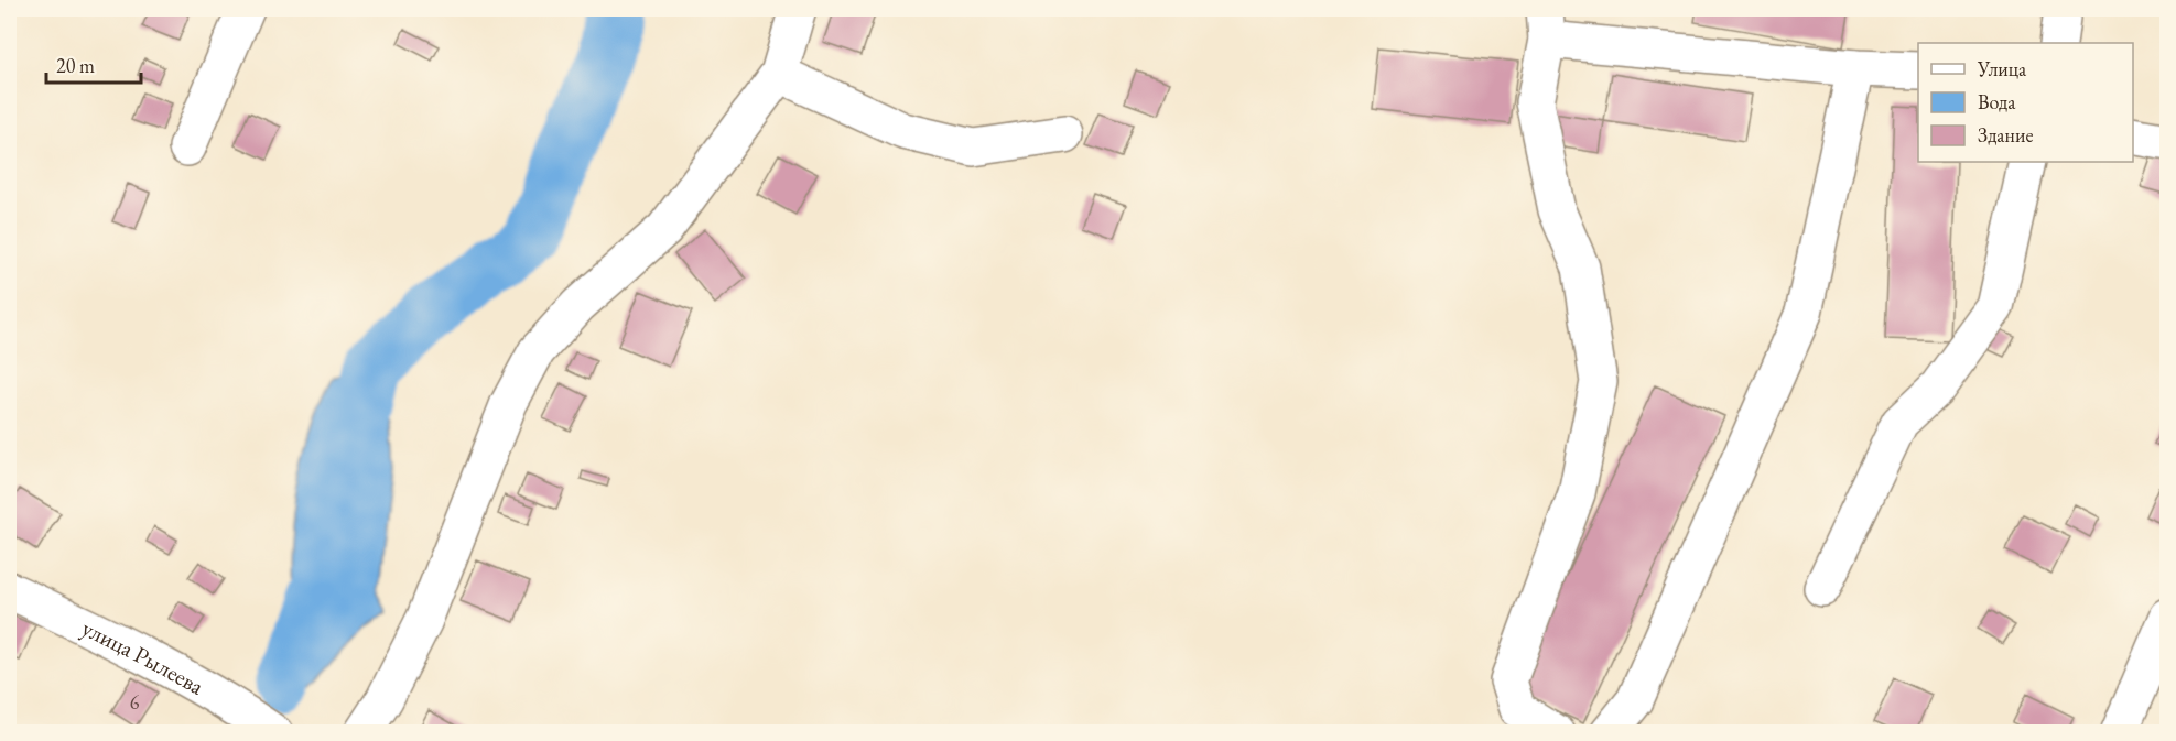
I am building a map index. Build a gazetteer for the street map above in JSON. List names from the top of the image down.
{
  "streets": {
    "street": ["улица Рылеева"]
  },
  "house_numbers": ["6"],
  "legend": ["Улица", "Вода", "Здание"],
  "scale_bar": "20 m"
}
